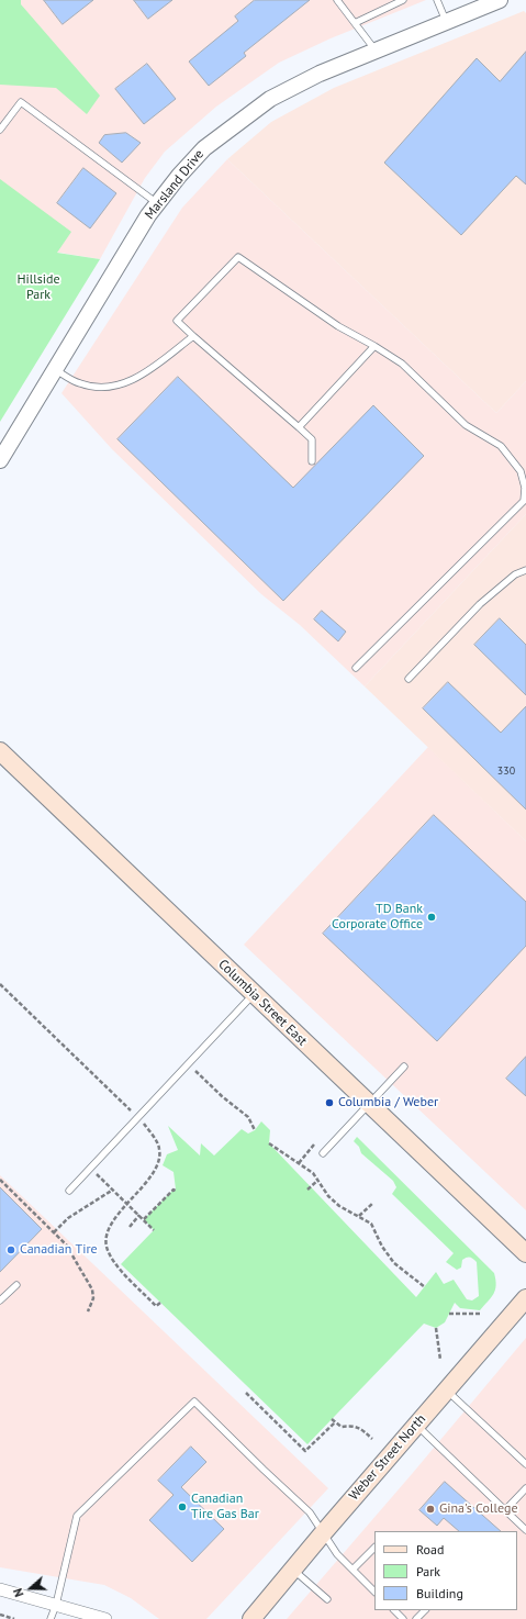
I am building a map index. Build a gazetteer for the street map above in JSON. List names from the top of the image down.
{
  "streets": {
    "main road": ["Columbia Street East", "Weber Street North"],
    "street": ["Marsland Drive"]
  },
  "parks": ["Hillside Park"],
  "places": [
    "TD Bank Corporate Office",
    "Columbia / Weber",
    "Canadian Tire",
    "Canadian Tire Gas Bar",
    "Gina's College"
  ],
  "house_numbers": ["330"],
  "legend": ["Road", "Park", "Building"],
  "north": "left"
}
